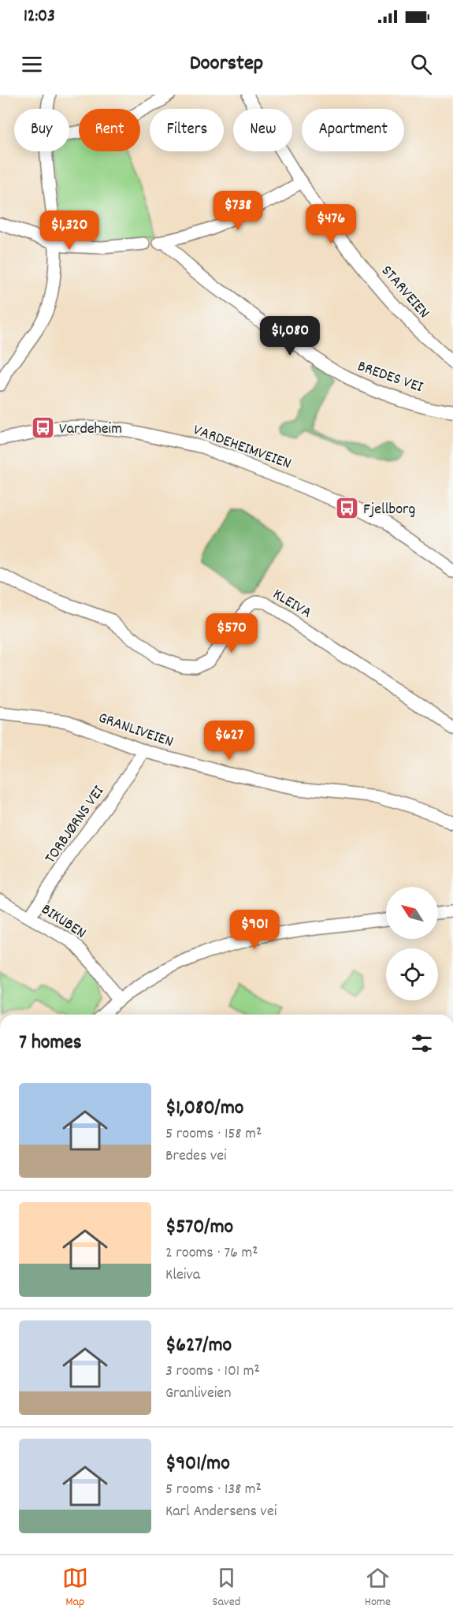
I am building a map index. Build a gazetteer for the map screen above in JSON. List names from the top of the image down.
{
  "streets": {
    "street": [
      "STARVEIEN",
      "BREDES VEI",
      "VARDEHEIMVEIEN",
      "KLEIVA",
      "GRANLIVEIEN",
      "TORBJØRNS VEI",
      "BIKUBEN"
    ]
  },
  "crossings": [
    ["STARVEIEN", "BREDES VEI"],
    ["GRANLIVEIEN", "TORBJØRNS VEI"],
    ["TORBJØRNS VEI", "BIKUBEN"]
  ],
  "places": {
    "bus stop": ["Vardeheim", "Fjellborg"]
  },
  "north": "top left",
  "page": {
    "status": "12:03",
    "header": "Doorstep",
    "chip": [
      "Buy",
      "Rent",
      "Filters",
      "New",
      "Apartment"
    ],
    "price": [
      "$738",
      "$476",
      "$1,320",
      "$1,080",
      "$570",
      "$627",
      "$901"
    ],
    "heading": "7 homes",
    "list": [
      {
        "name": "$1,080/mo",
        "note": "5 rooms · 158 m² · Bredes vei"
      },
      {
        "name": "$570/mo",
        "note": "2 rooms · 76 m² · Kleiva"
      },
      {
        "name": "$627/mo",
        "note": "3 rooms · 101 m² · Granliveien"
      },
      {
        "name": "$901/mo",
        "note": "5 rooms · 138 m² · Karl Andersens vei"
      }
    ],
    "tabs": ["Map", "Saved", "Home"]
  }
}
